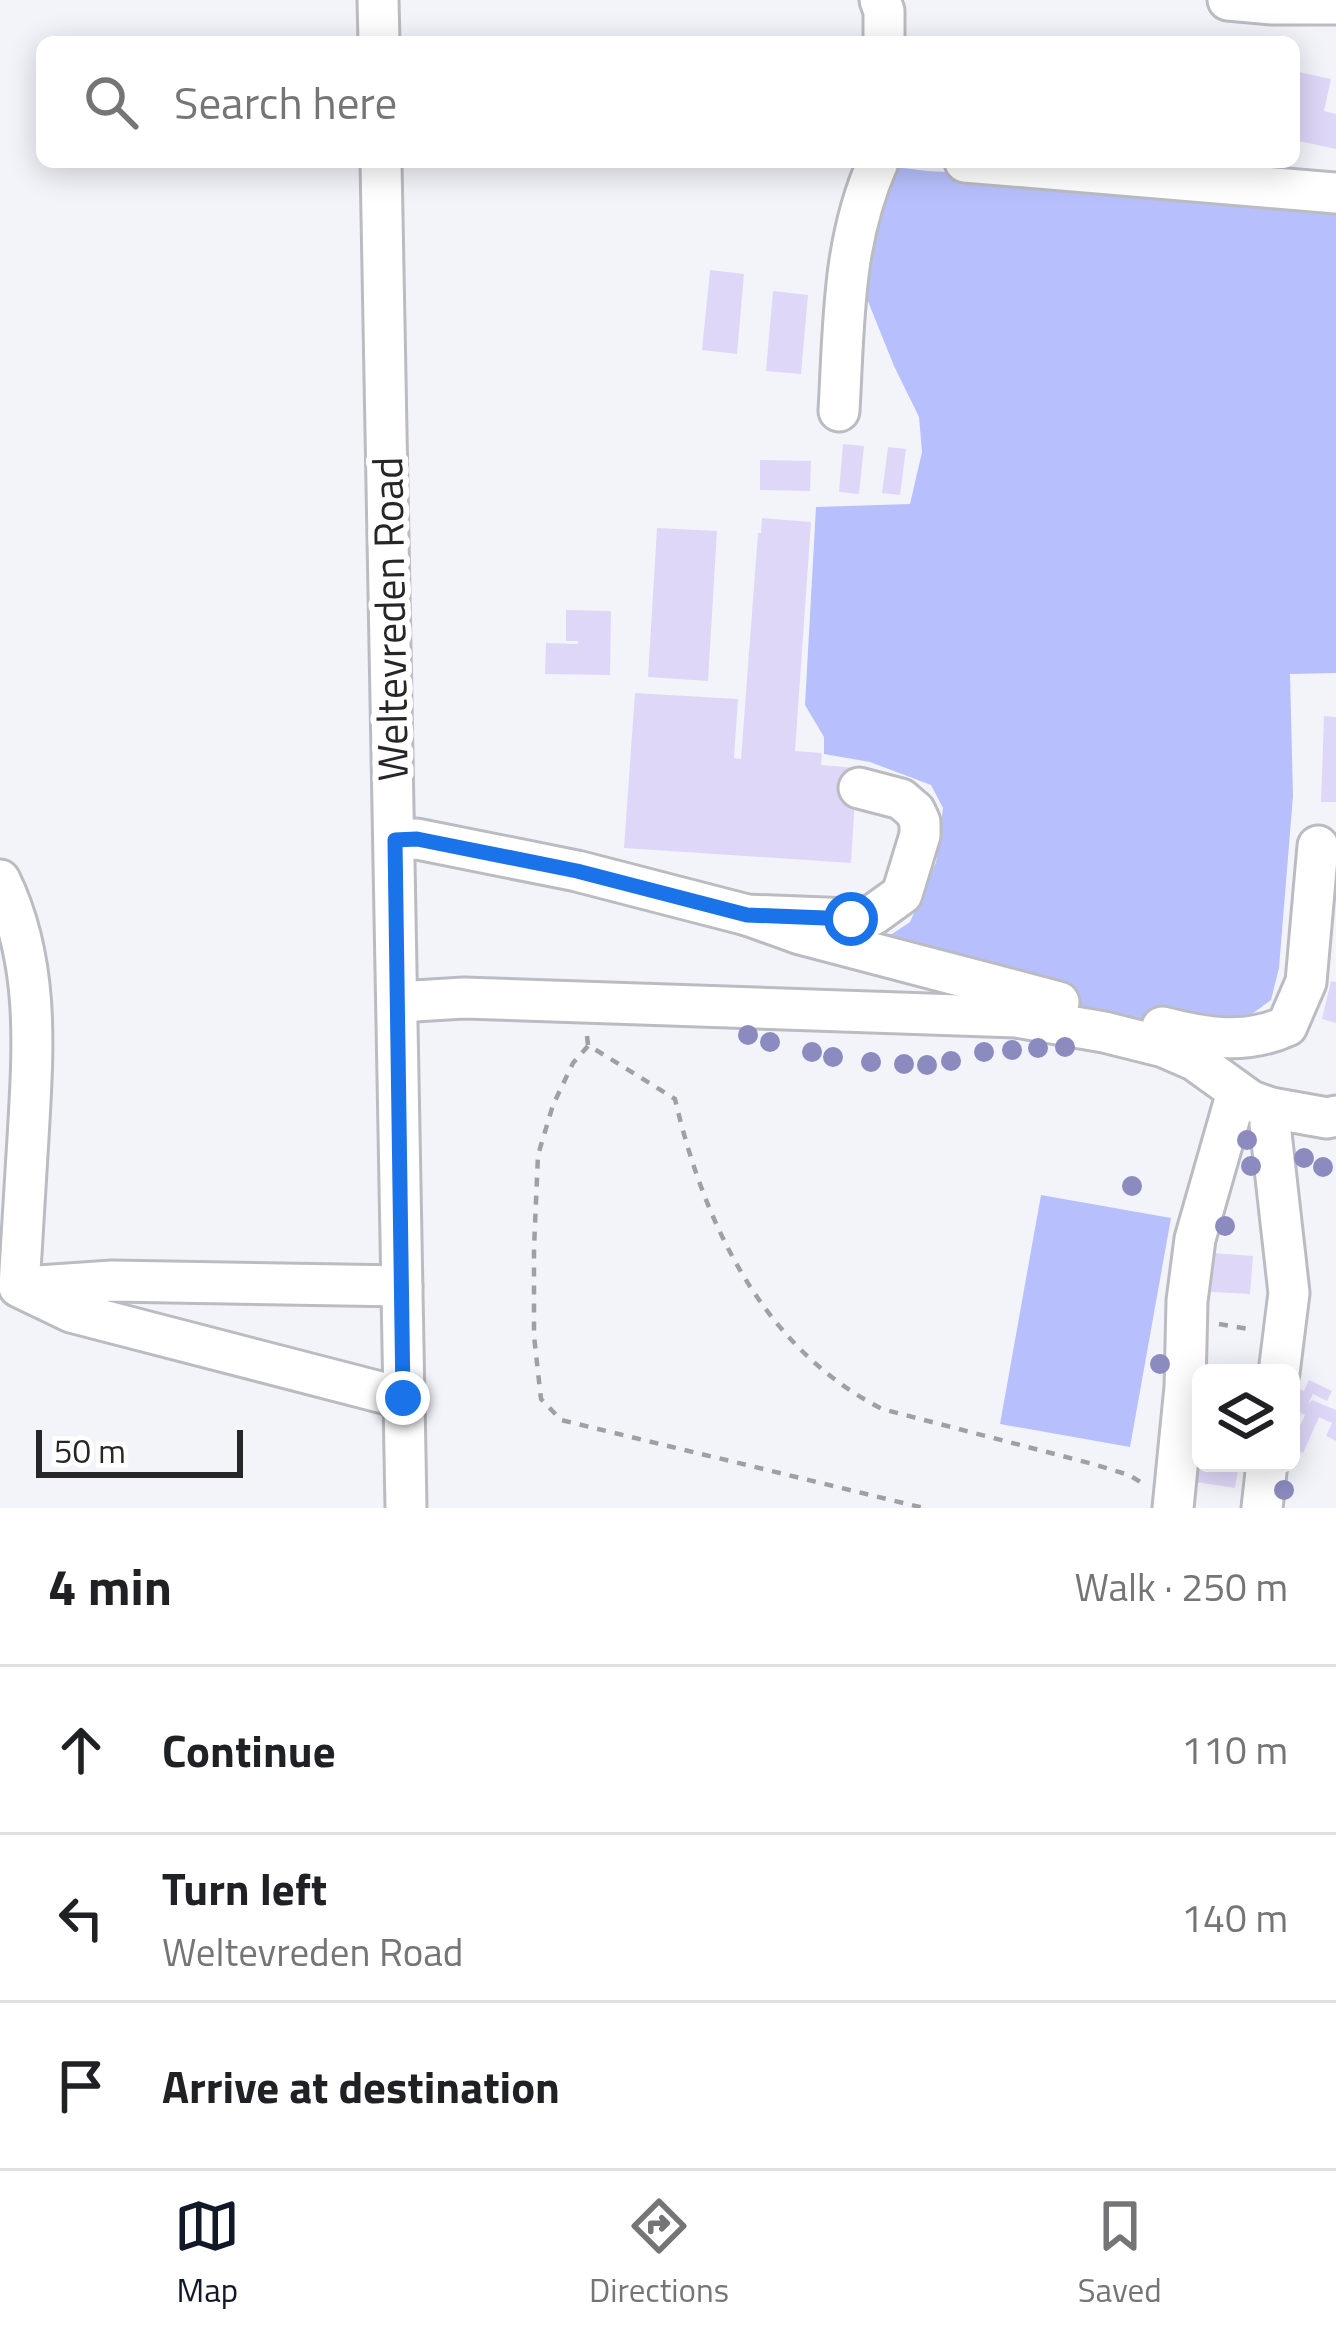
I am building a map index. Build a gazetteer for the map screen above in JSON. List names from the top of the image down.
{
  "streets": {
    "street": ["Weltevreden Road"]
  },
  "scale_bar": "50 m",
  "page": {
    "search": "Search here",
    "scale": "50 m",
    "heading": ["4 min", "Walk · 250 m"],
    "list": [
      ["Continue", "110 m"],
      ["Turn left", "Weltevreden Road", "140 m"],
      "Arrive at destination"
    ],
    "nav": ["Map", "Directions", "Saved"]
  }
}
